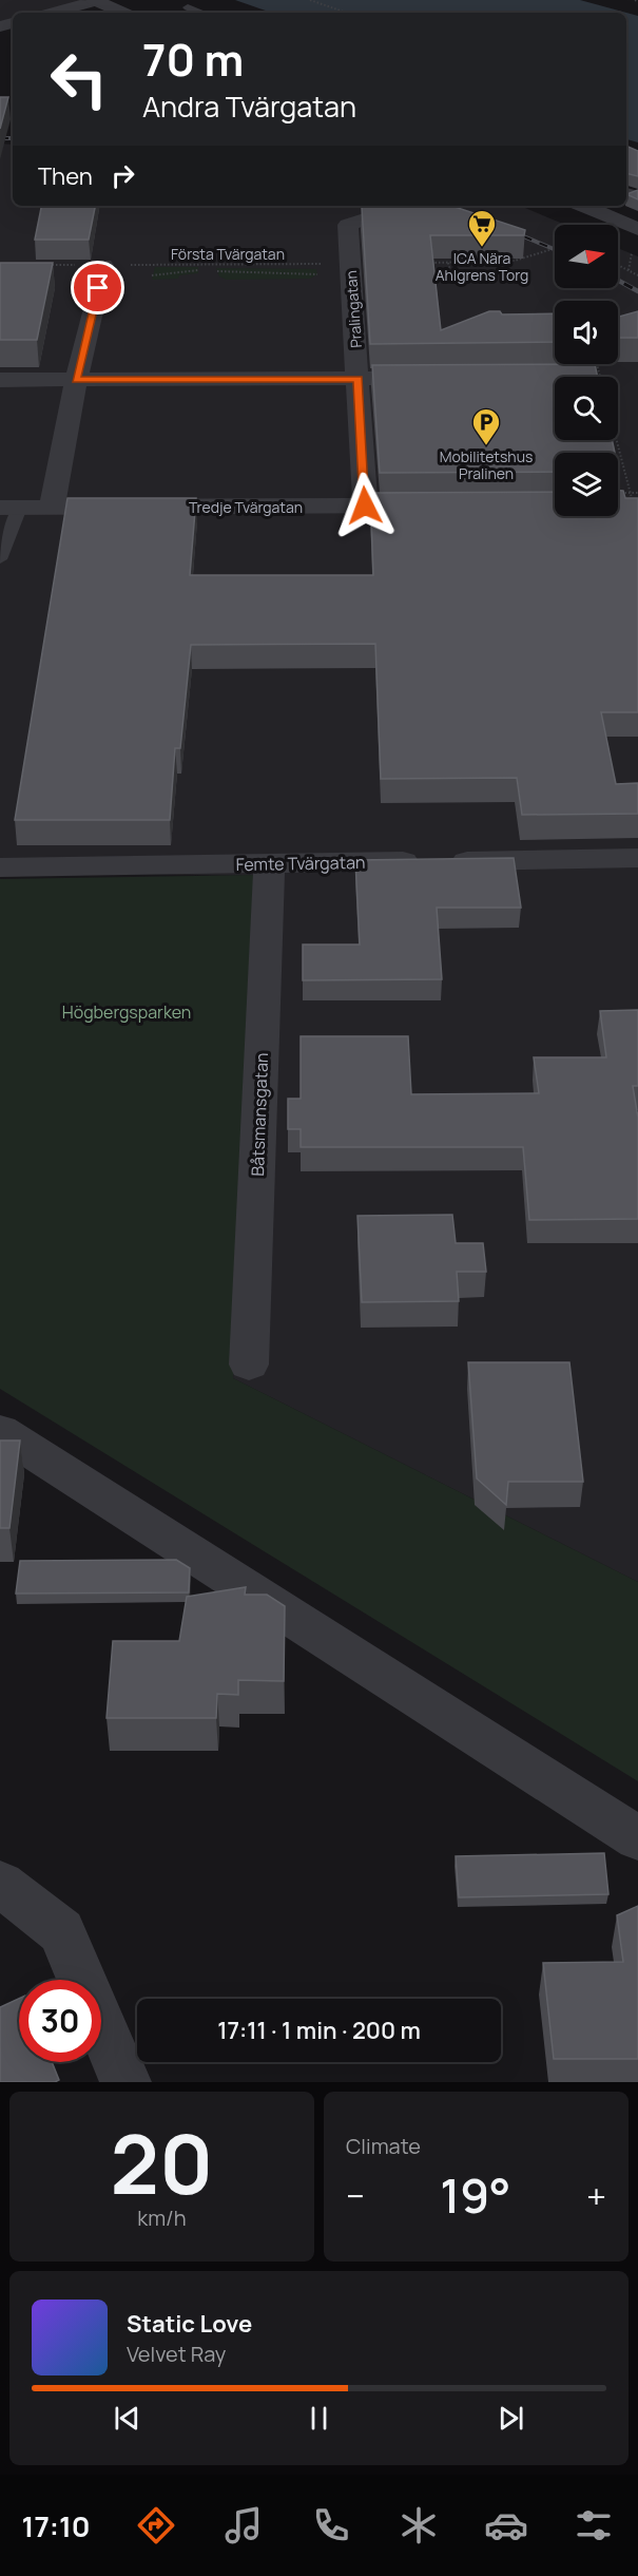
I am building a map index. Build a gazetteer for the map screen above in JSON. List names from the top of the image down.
{
  "streets": {
    "street": [
      "Pralingatan",
      "Tredje Tvärgatan",
      "Femte Tvärgatan",
      "Båtsmansgatan"
    ],
    "path": ["Första Tvärgatan"]
  },
  "crossings": [
    ["Första Tvärgatan", "Pralingatan"],
    ["Pralingatan", "Tredje Tvärgatan"],
    ["Femte Tvärgatan", "Båtsmansgatan"]
  ],
  "parks": ["Högbergsparken"],
  "places": {
    "supermarket": ["ICA Nära Ahlgrens Torg"],
    "parking": ["Mobilitetshus Pralinen"]
  },
  "north": "right",
  "page": {
    "turn": ["70 m", "Andra Tvärgatan"],
    "then": "Then",
    "limit": "30",
    "trip": "17:11 · 1 min · 200 m",
    "tile": [
      ["20", "km/h"],
      "Climate"
    ],
    "heat": ["−", "19°", "+"],
    "song": ["Static Love", "Velvet Ray"],
    "tabs": "17:10"
  }
}
